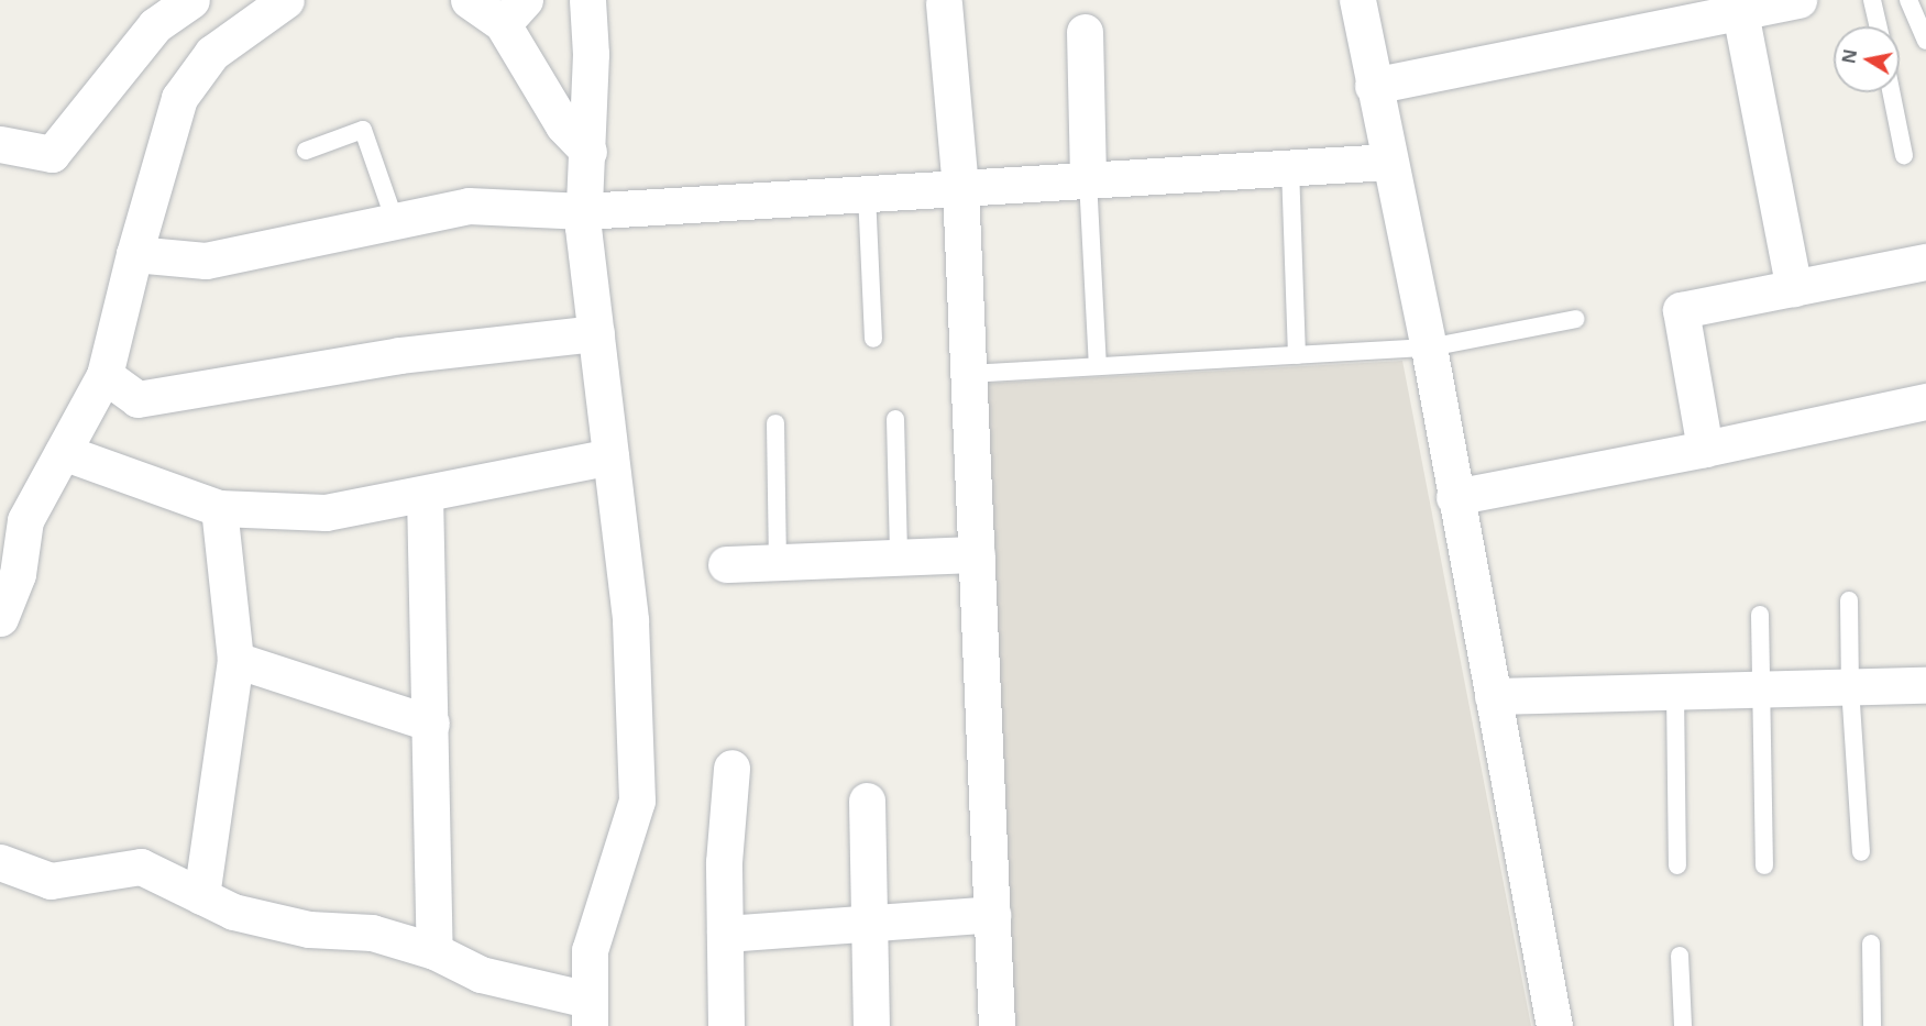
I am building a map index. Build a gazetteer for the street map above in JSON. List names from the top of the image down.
{
  "north": "left"
}
